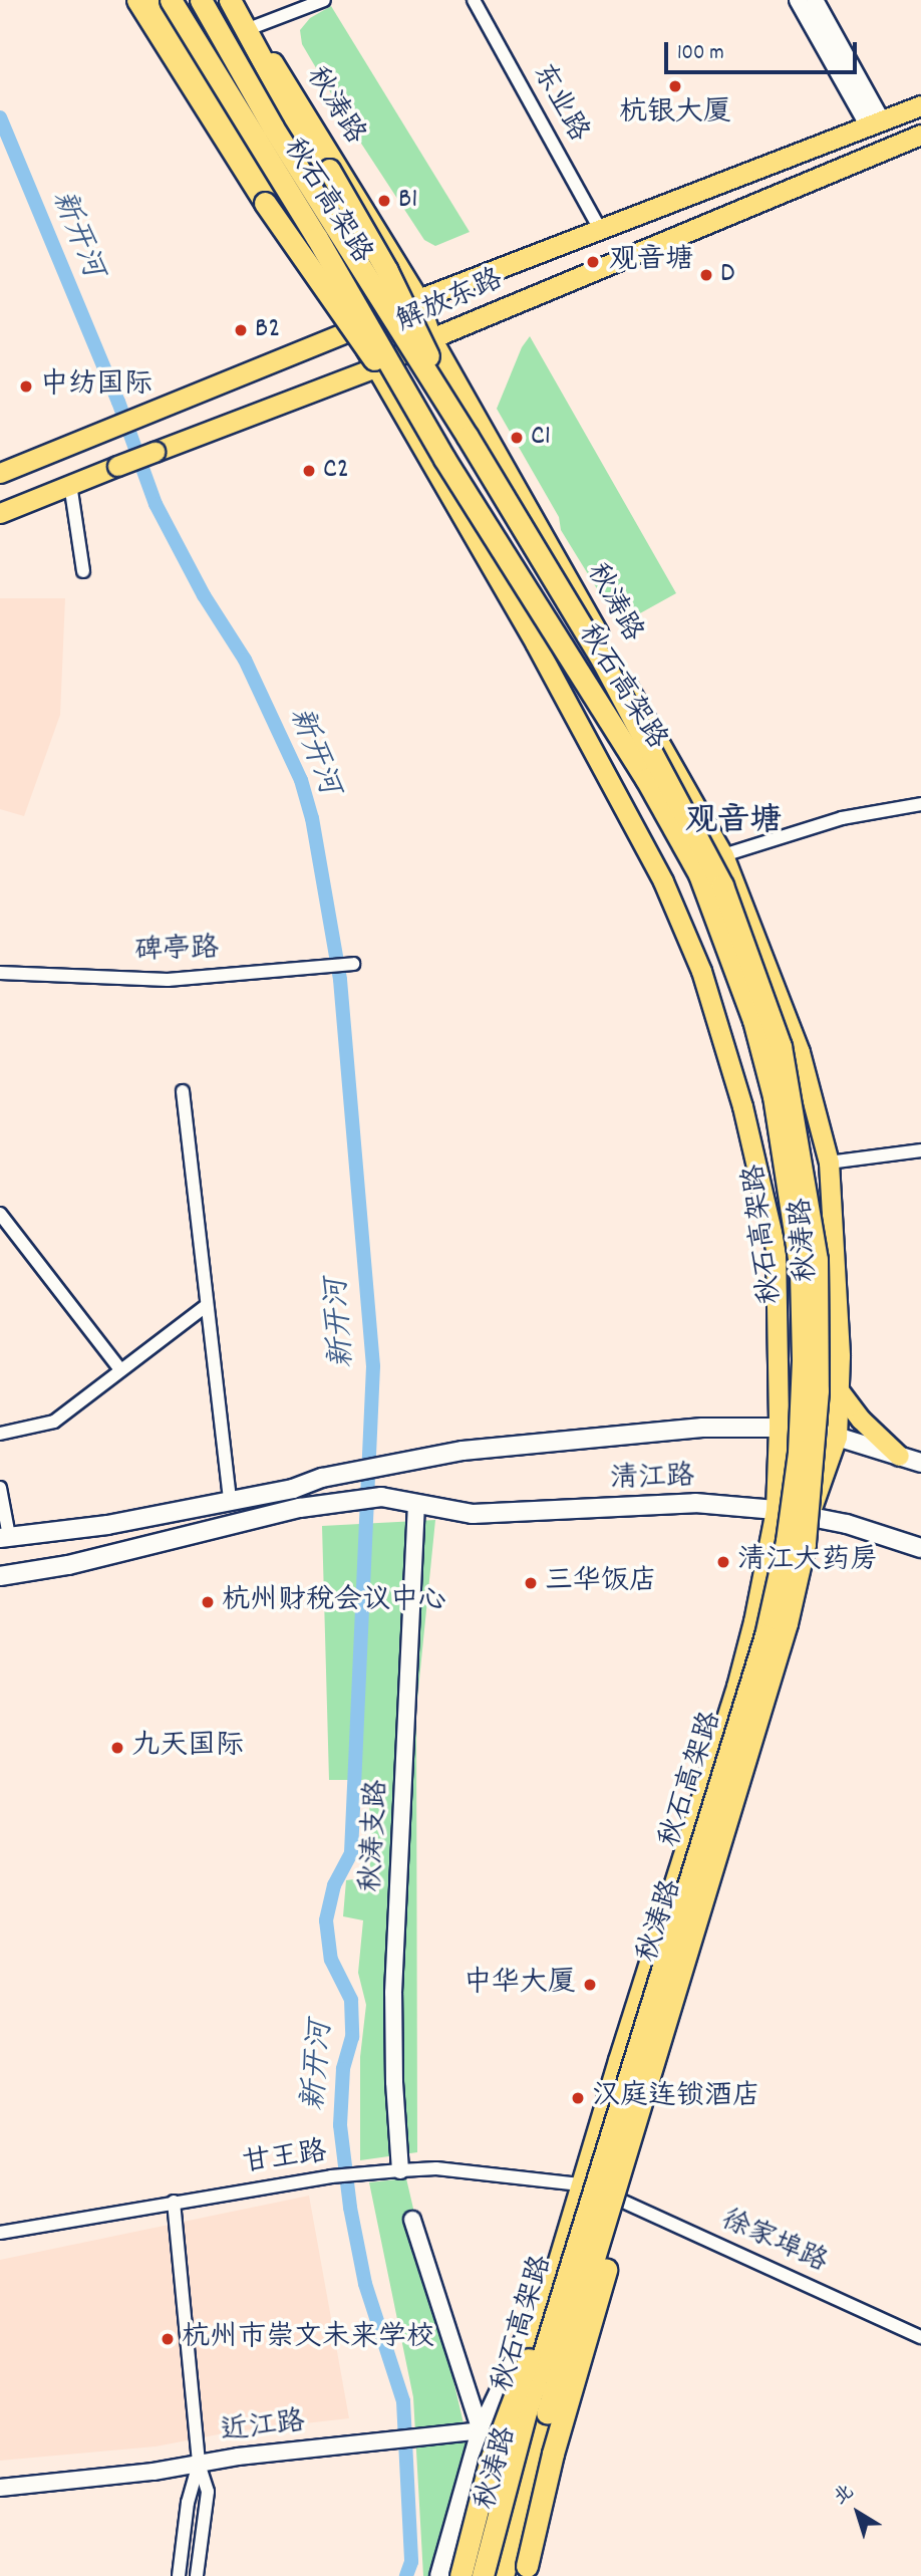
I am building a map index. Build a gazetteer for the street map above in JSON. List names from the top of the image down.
{
  "streets": {
    "highway": ["秋石高架路"],
    "main road": ["秋涛路", "解放东路", "清江路"],
    "street": [
      "东业路",
      "碑亭路",
      "秋涛支路",
      "甘王路",
      "徐家埠路",
      "近江路"
    ]
  },
  "crossings": [
    ["东业路", "解放东路"],
    ["秋涛路", "秋石高架路"],
    ["秋涛路", "解放东路"],
    ["秋涛路", "清江路"],
    ["秋涛路", "甘王路"],
    ["秋涛路", "徐家埠路"],
    ["秋涛路", "近江路"],
    ["清江路", "秋涛支路"],
    ["秋涛支路", "甘王路"]
  ],
  "districts": ["观音塘"],
  "water": ["新开河"],
  "places": [
    "杭银大厦",
    "B1",
    "观音塘",
    "D",
    "B2",
    "中纺国际",
    "C1",
    "C2",
    "清江大药房",
    "三华饭店",
    "杭州财税会议中心",
    "九天国际",
    "中华大厦",
    "汉庭连锁酒店",
    "杭州市崇文未来学校"
  ],
  "scale_bar": "100 m",
  "north": "top left"
}
